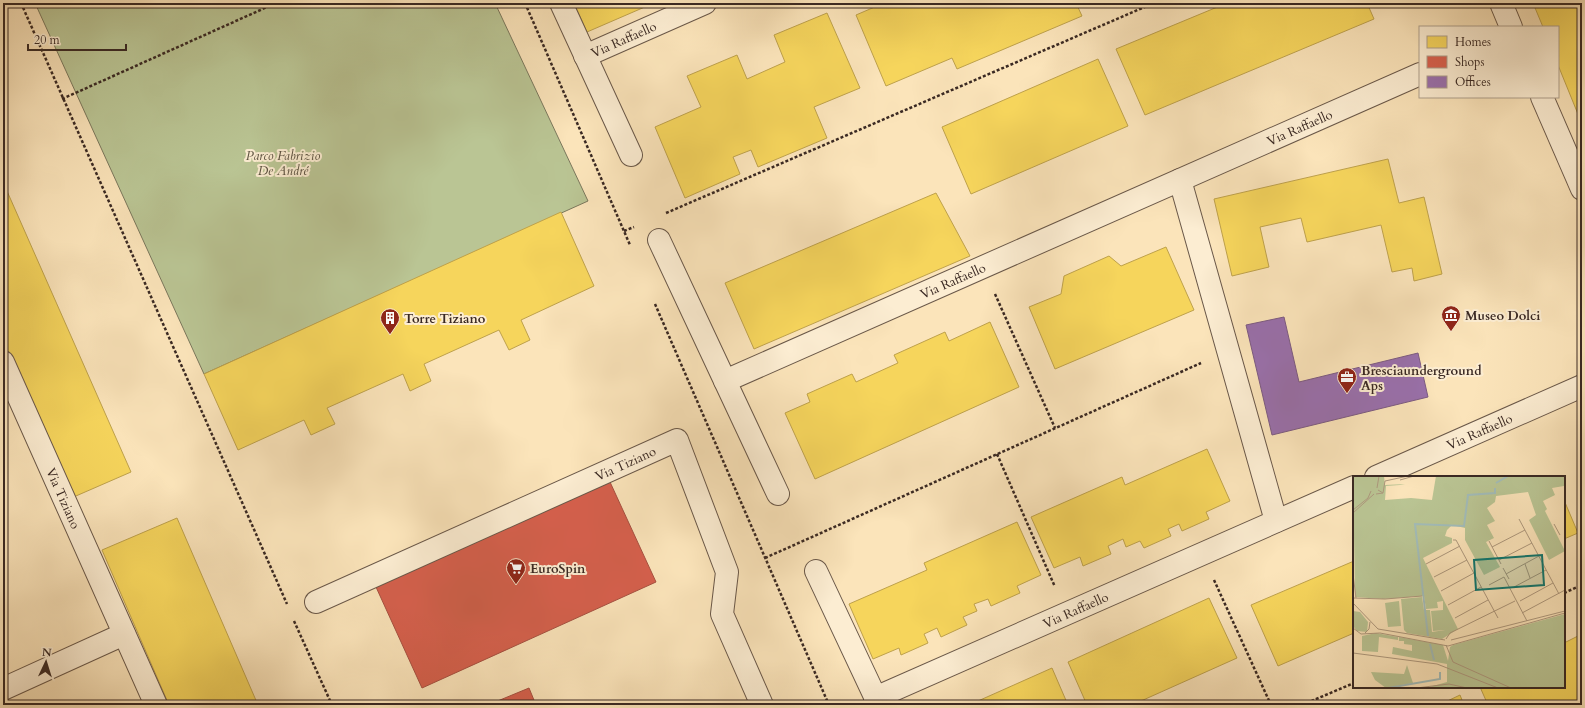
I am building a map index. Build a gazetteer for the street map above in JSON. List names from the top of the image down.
{
  "streets": {
    "street": ["Via Raffaello", "Via Tiziano"]
  },
  "parks": ["Parco Fabrizio De André"],
  "places": {
    "museum": ["Museo Dolci"],
    "building": ["Torre Tiziano"],
    "office": ["Bresciaunderground Aps"],
    "supermarket": ["EuroSpin"]
  },
  "legend": ["Homes", "Shops", "Offices"],
  "scale_bar": "20 m",
  "north": "top"
}
